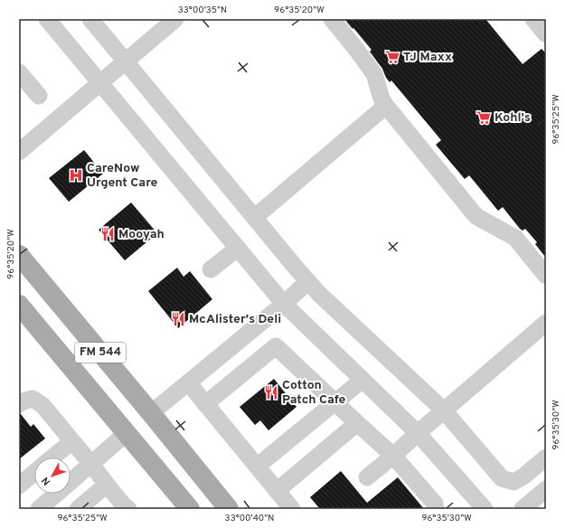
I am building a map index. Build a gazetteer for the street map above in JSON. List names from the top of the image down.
{
  "streets": {
    "main road": ["FM 544"]
  },
  "places": {
    "supermarket": ["TJ Maxx", "Kohl's"],
    "hospital": ["CareNow Urgent Care"],
    "restaurant": ["Mooyah", "McAlister's Deli", "Cotton Patch Cafe"]
  },
  "north": "bottom left",
  "coordinates": [
    "33°00'35\"N",
    "96°35'20\"W",
    "96°35'25\"W",
    "96°35'30\"W",
    "33°00'40\"N"
  ]
}
